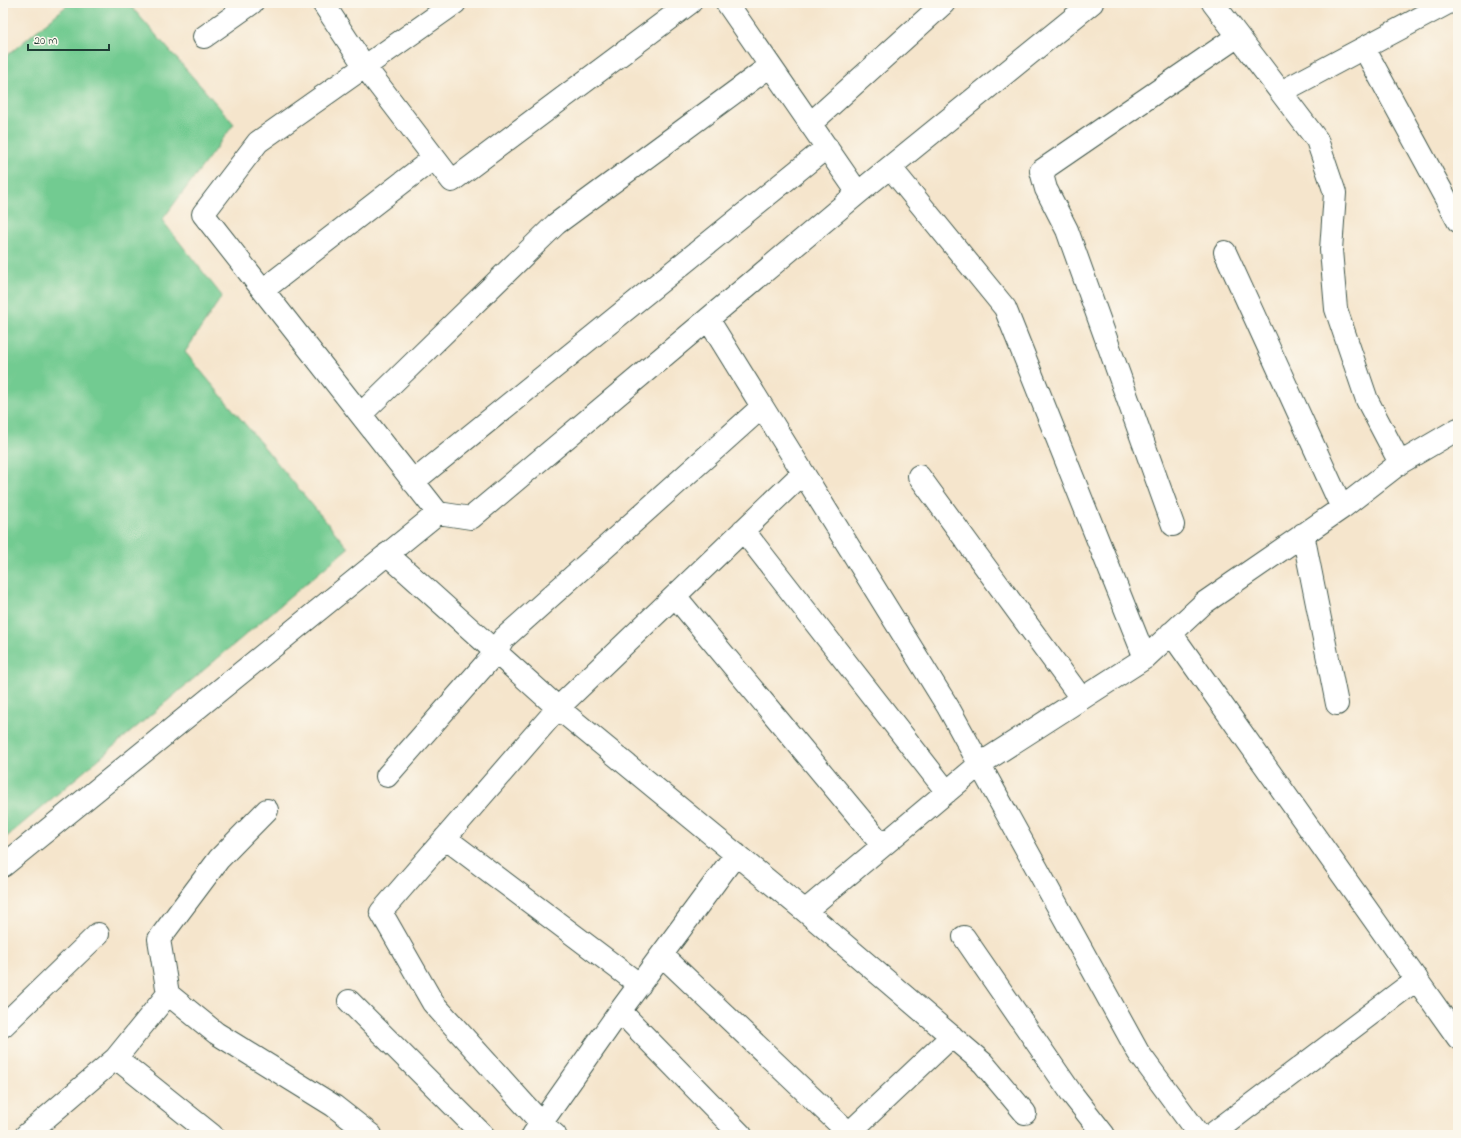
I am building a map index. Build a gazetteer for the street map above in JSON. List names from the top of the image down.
{
  "scale_bar": "20 m"
}
